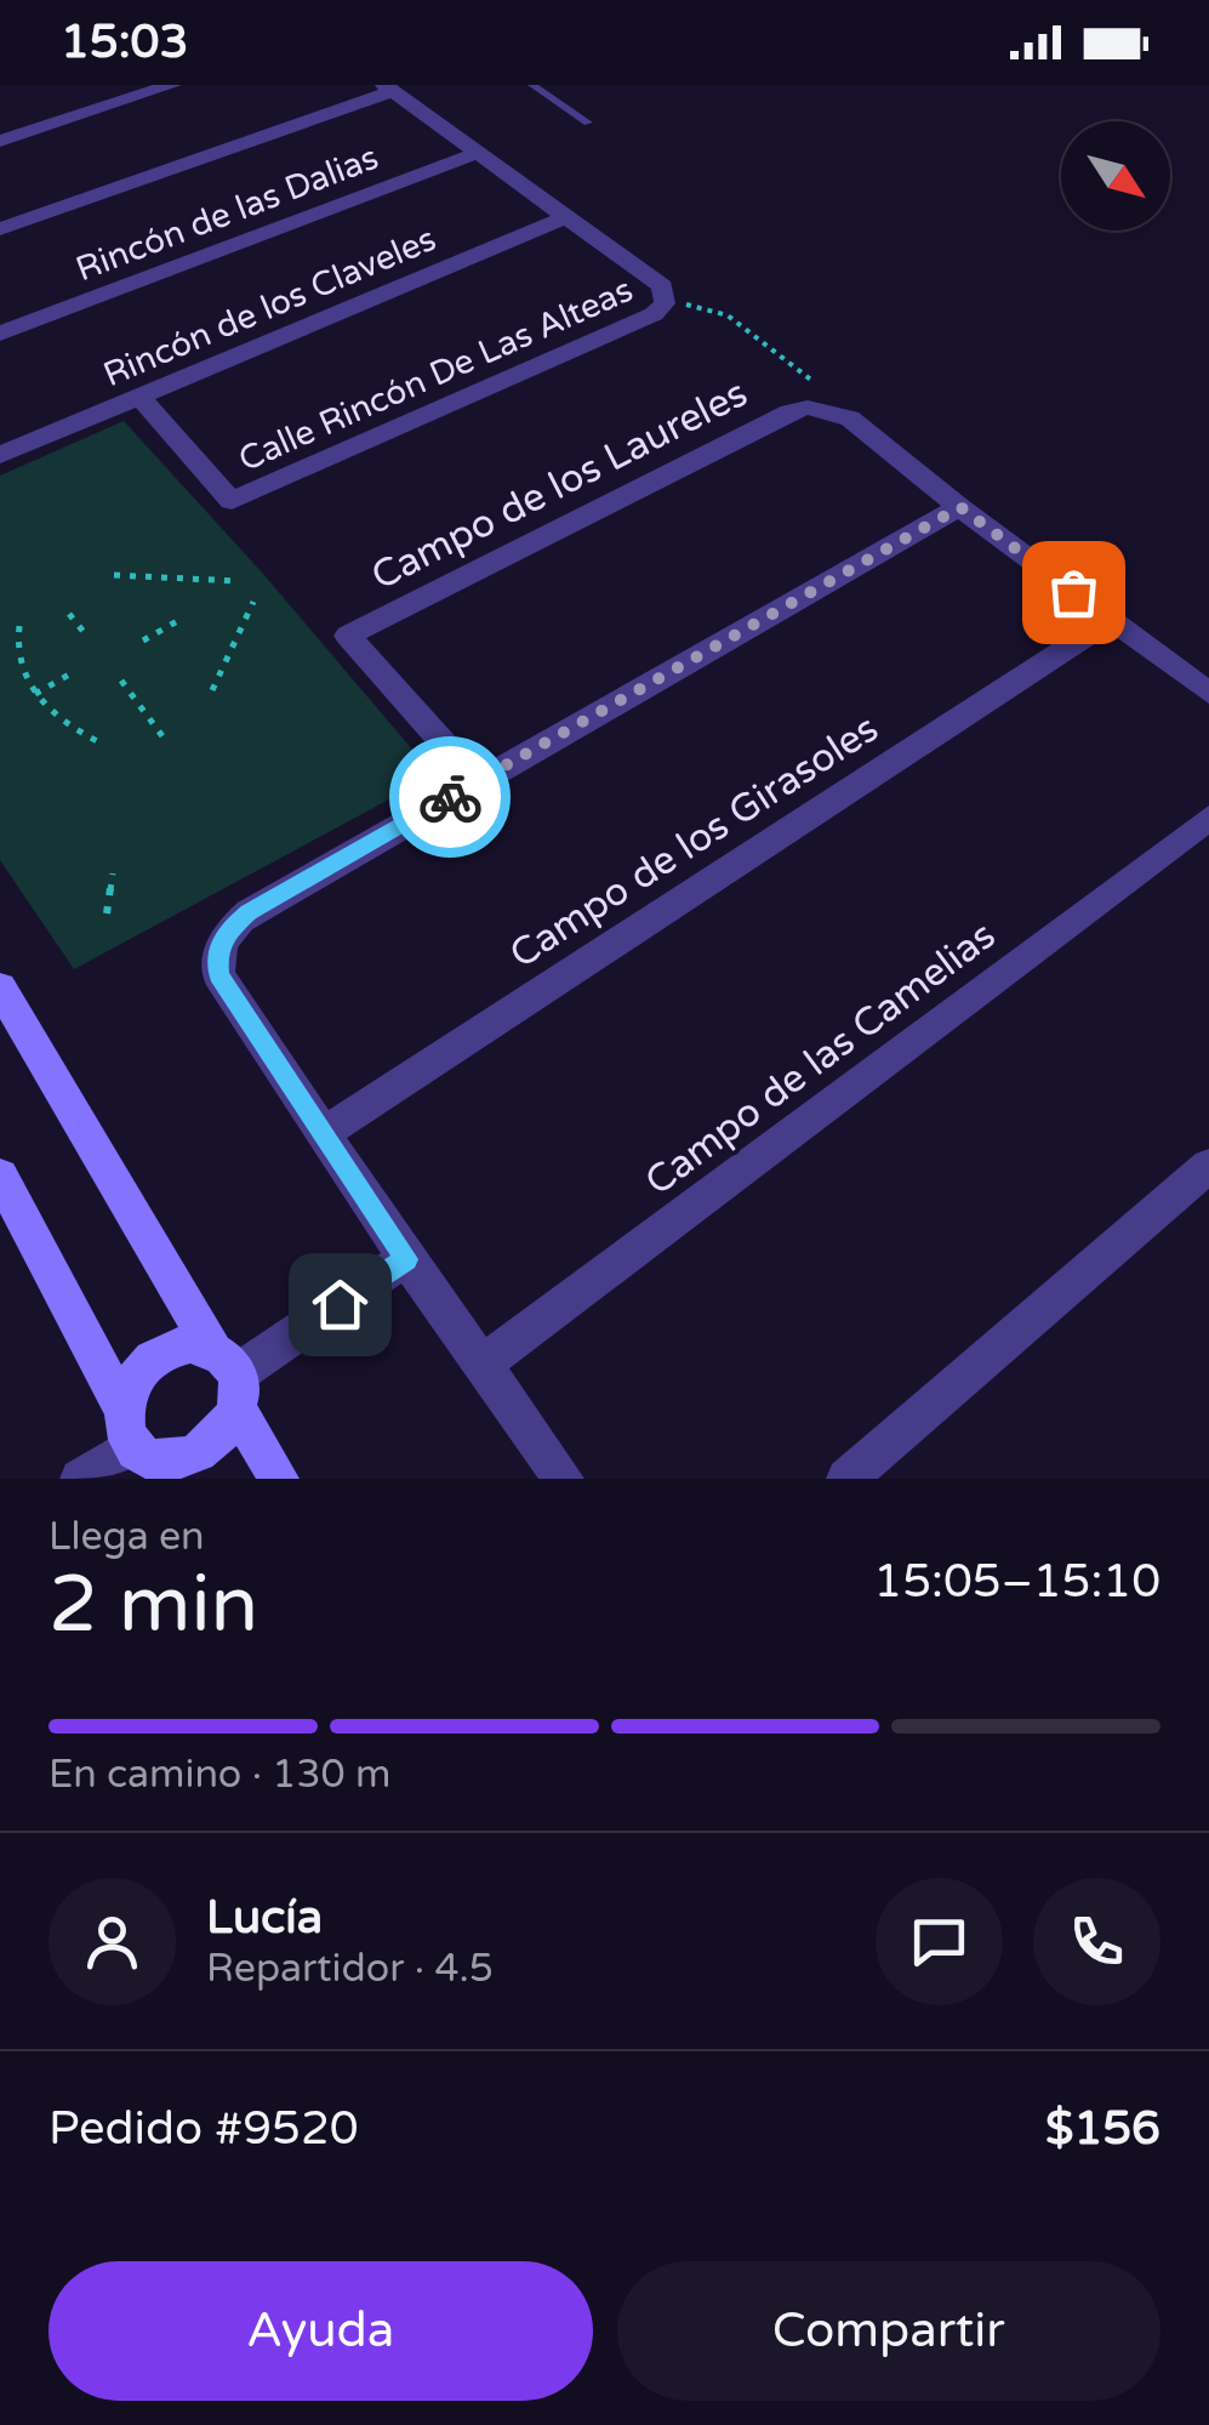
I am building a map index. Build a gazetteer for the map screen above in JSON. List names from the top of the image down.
{
  "streets": {
    "street": [
      "Rincón de las Dalias",
      "Rincón de los Claveles",
      "Calle Rincón De Las Alteas",
      "Campo de los Laureles",
      "Campo de los Girasoles",
      "Campo de las Camelias"
    ]
  },
  "crossings": [
    ["Rincón de los Claveles", "Calle Rincón De Las Alteas"]
  ],
  "north": "bottom right",
  "page": {
    "status": "15:03",
    "heading": ["2 min", "Llega en", "15:05–15:10"],
    "panel": [
      "Lucía",
      "Repartidor · 4.5",
      "Pedido #9520",
      "$156"
    ],
    "bar": "En camino · 130 m",
    "buttons": ["Ayuda", "Compartir"]
  }
}
